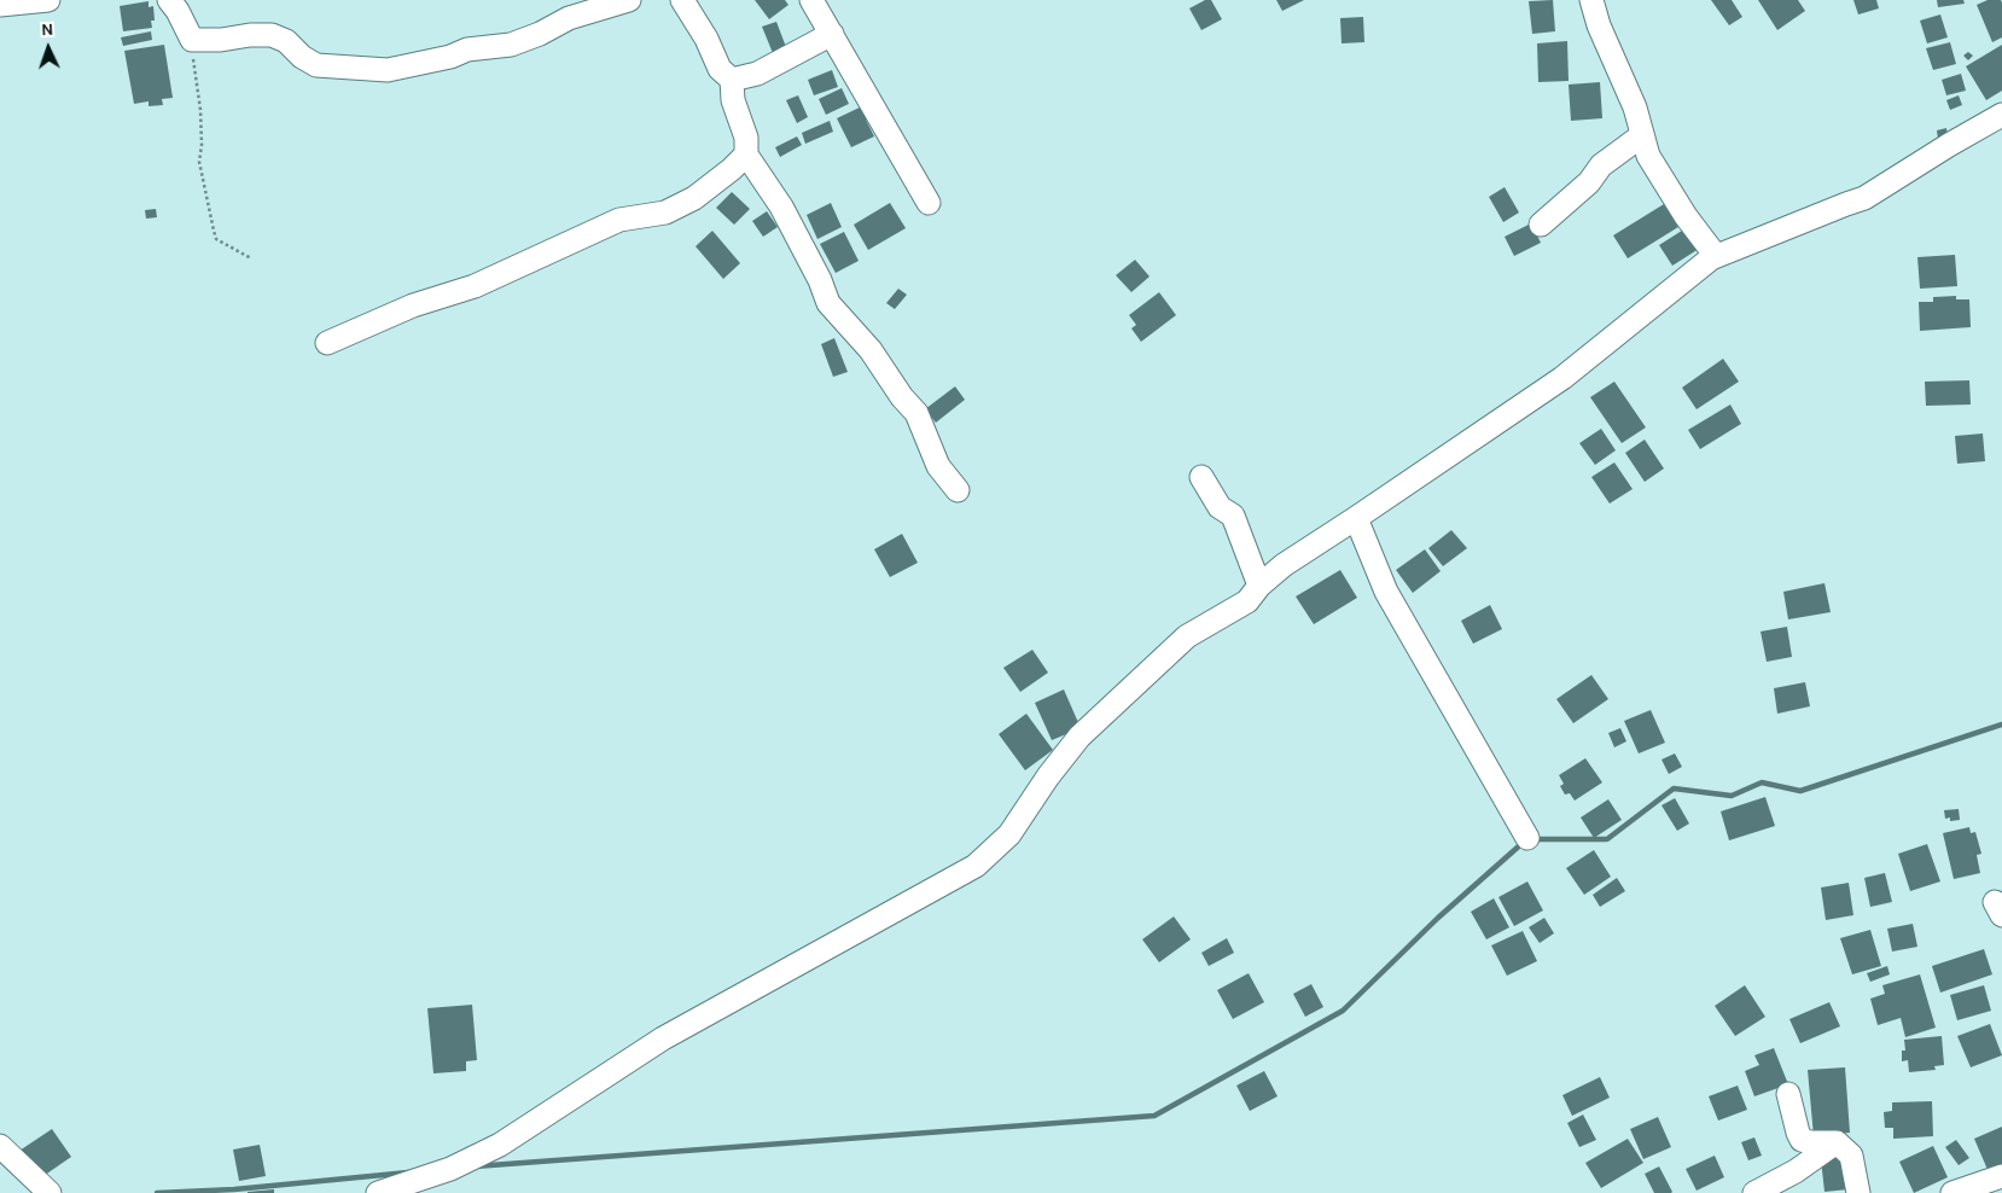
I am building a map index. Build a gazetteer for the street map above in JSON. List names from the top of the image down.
{
  "north": "top"
}
